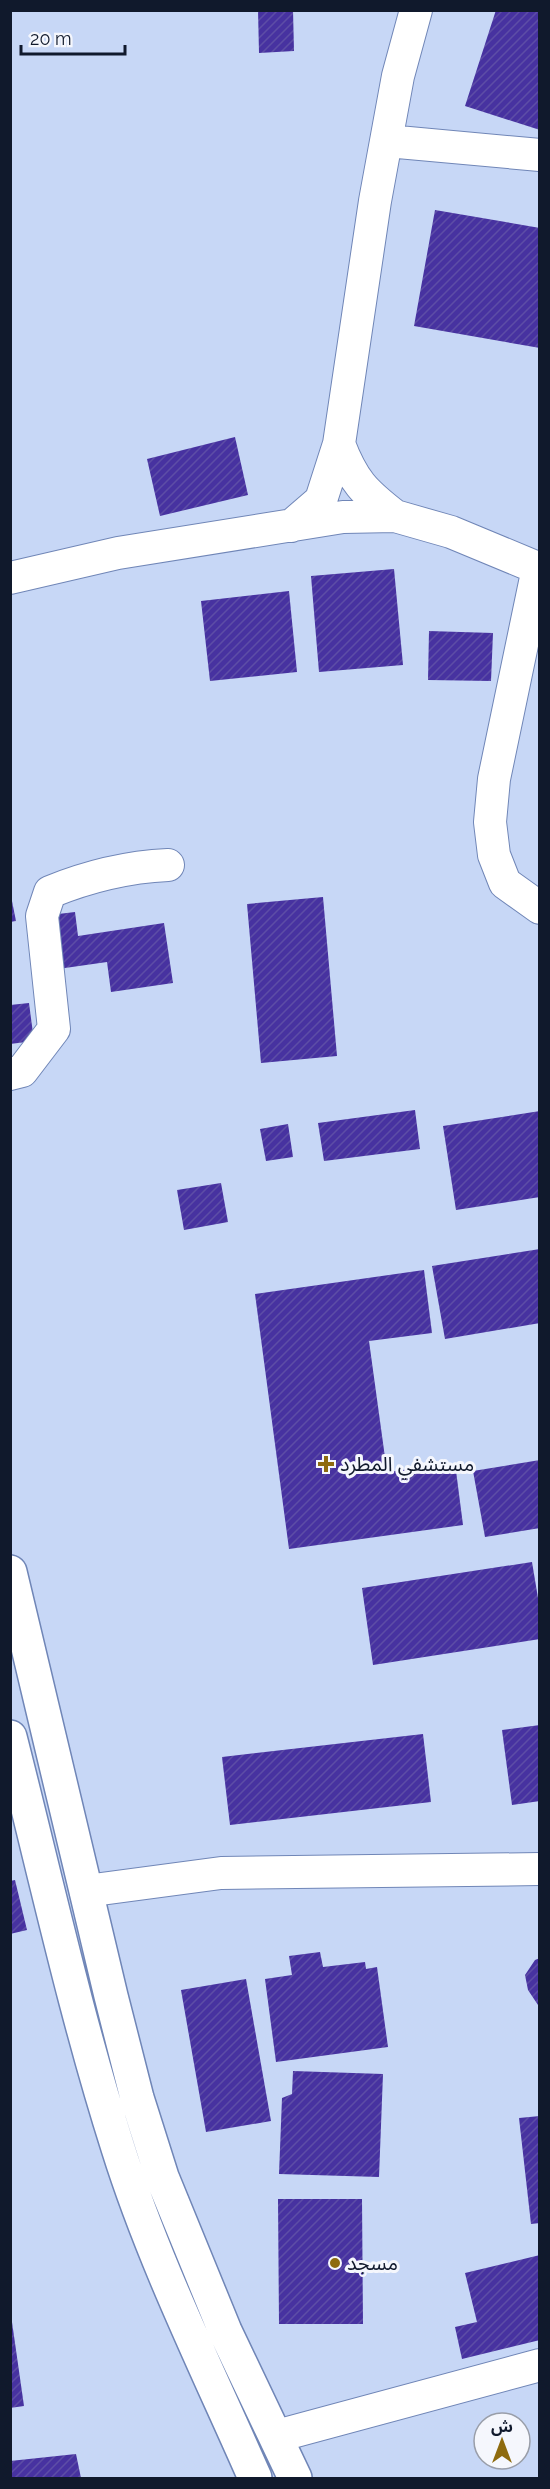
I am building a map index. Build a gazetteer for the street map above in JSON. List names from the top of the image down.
{
  "places": {
    "health": ["مستشفي المطرد"],
    "other": ["مسجد"]
  },
  "scale_bar": "20 m",
  "north": "top"
}
